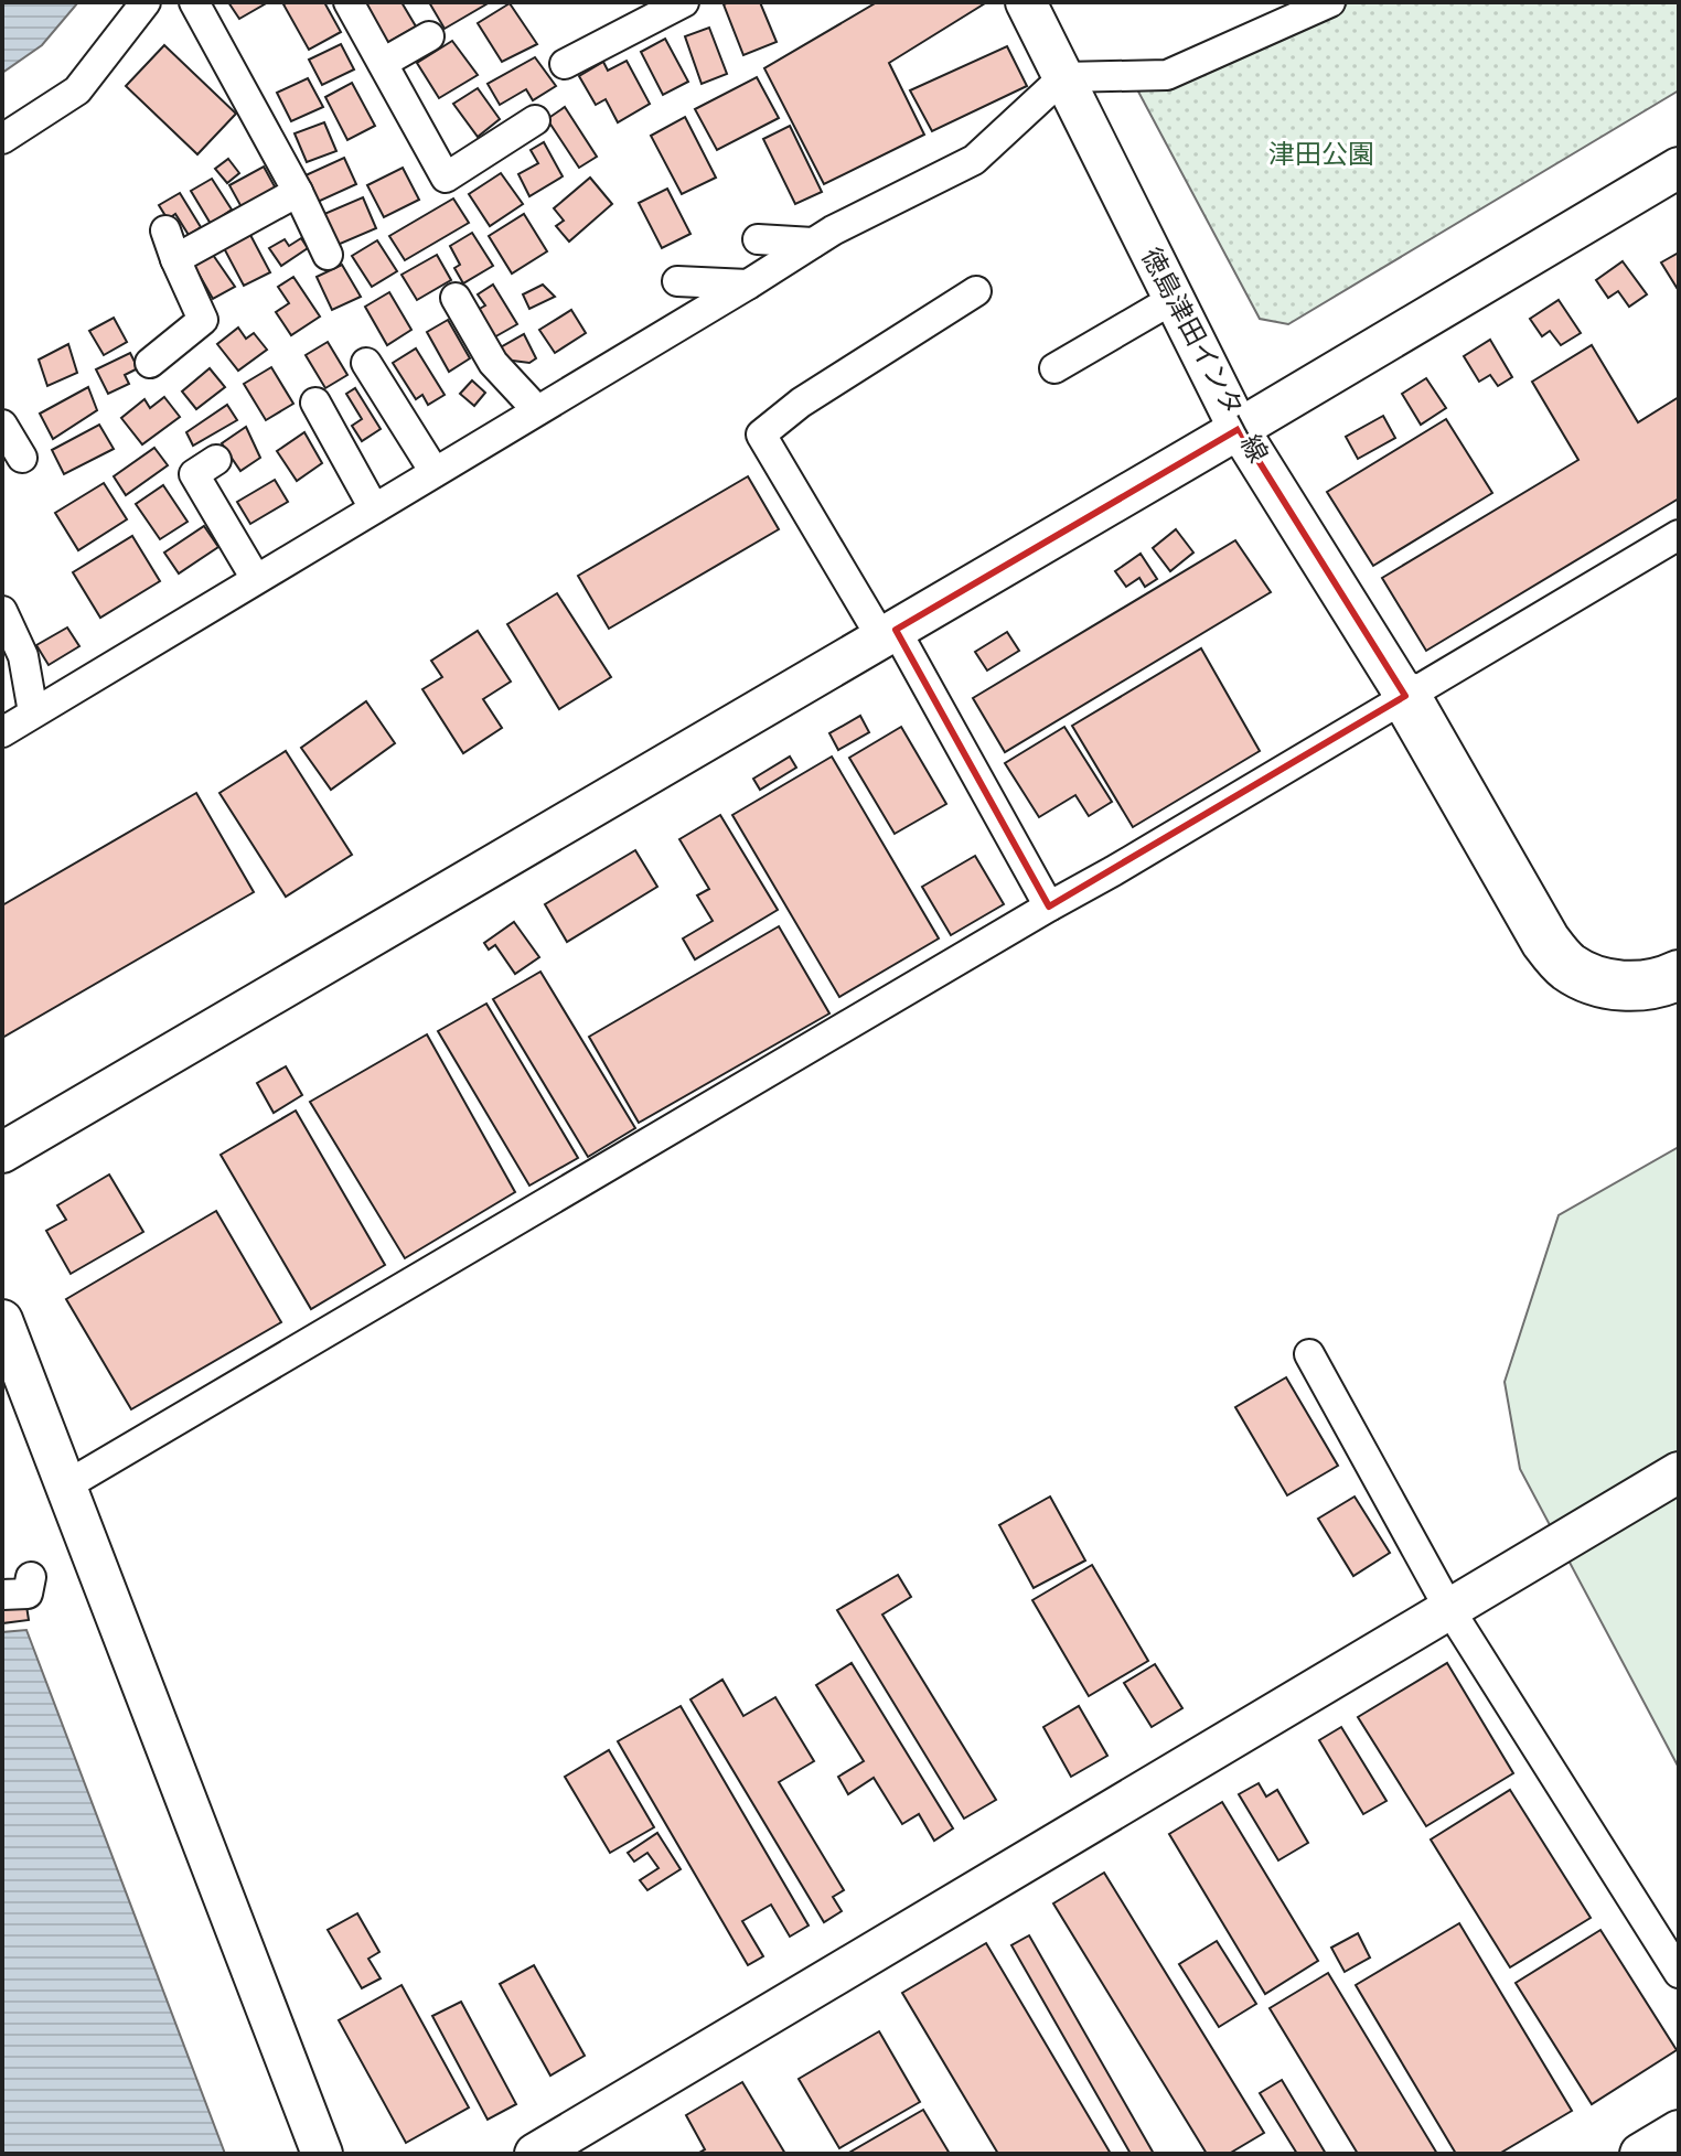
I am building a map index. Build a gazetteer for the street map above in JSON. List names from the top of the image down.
{
  "streets": {
    "street": ["徳島津田インター線"]
  },
  "parks": ["津田公園"]
}
